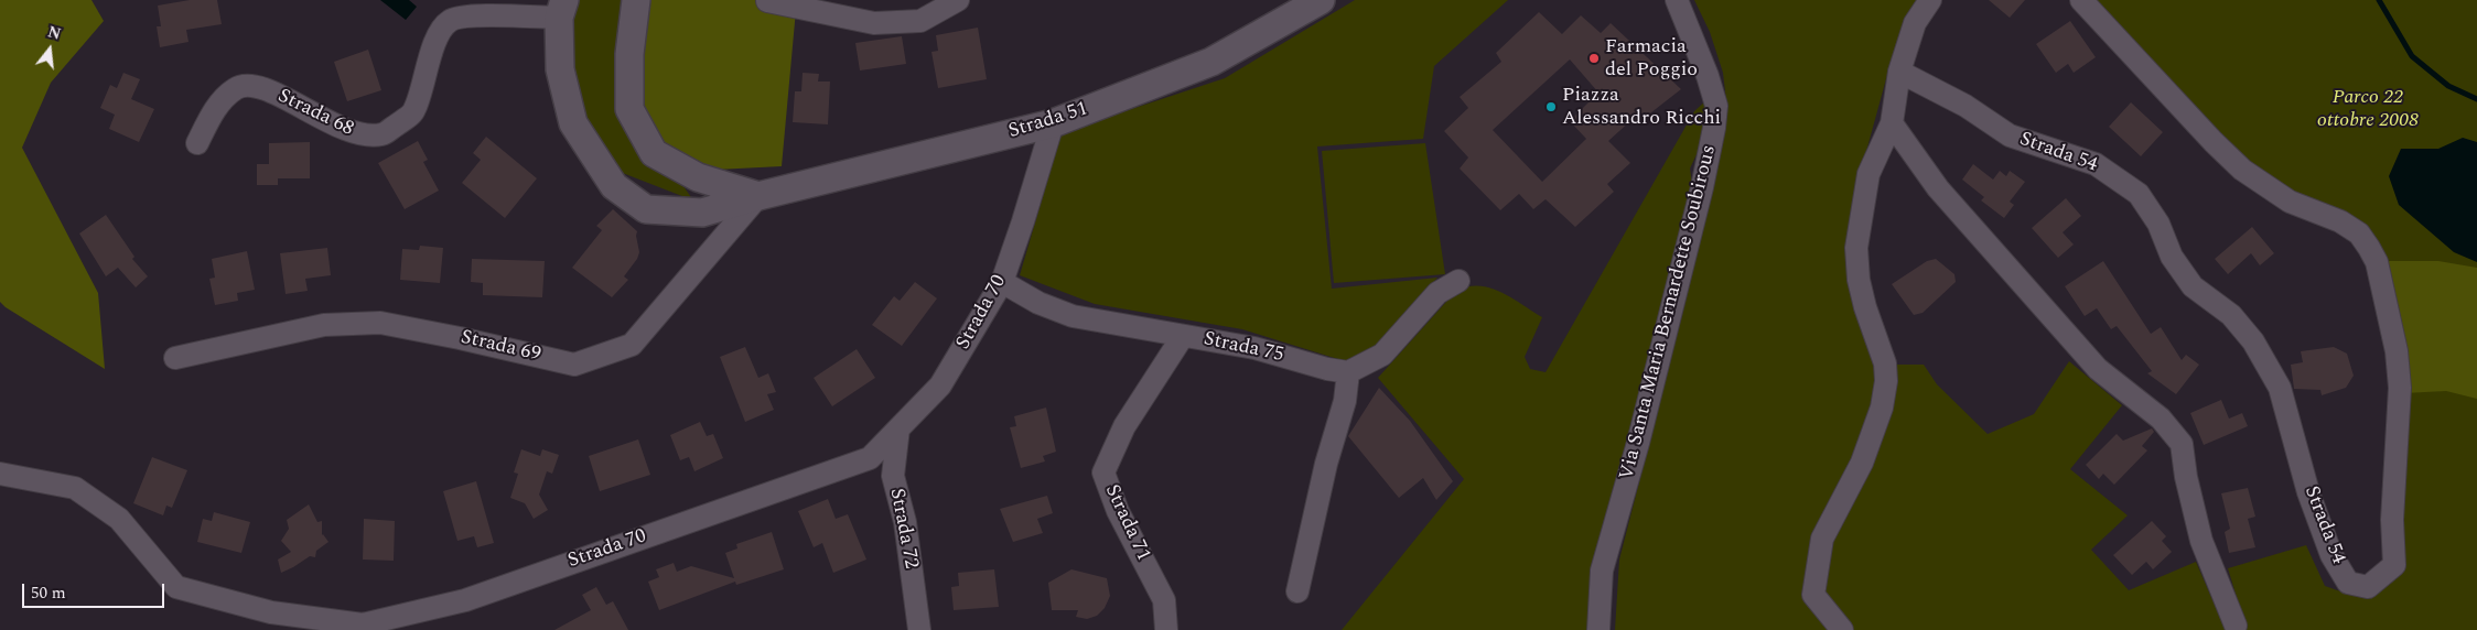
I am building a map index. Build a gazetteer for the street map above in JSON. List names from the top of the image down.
{
  "streets": {
    "street": [
      "Strada 68",
      "Strada 51",
      "Strada 54",
      "Strada 70",
      "Via Santa Maria Bernardette Soubirous",
      "Strada 69",
      "Strada 75",
      "Strada 71",
      "Strada 72"
    ]
  },
  "crossings": [
    ["Strada 68", "Strada 51"],
    ["Strada 51", "Strada 70"],
    ["Strada 51", "Strada 69"],
    ["Strada 70", "Strada 75"],
    ["Strada 70", "Strada 72"],
    ["Strada 75", "Strada 71"]
  ],
  "parks": ["Parco 22 ottobre 2008"],
  "places": ["Farmacia del Poggio", "Piazza Alessandro Ricchi"],
  "scale_bar": "50 m",
  "north": "top"
}
